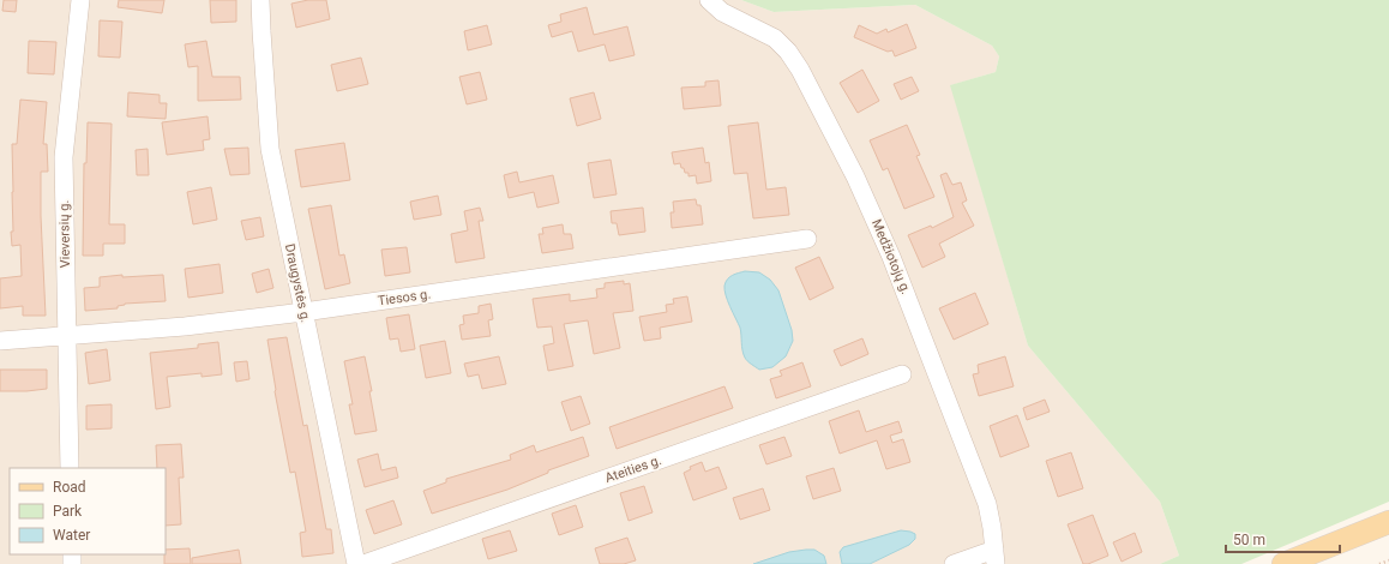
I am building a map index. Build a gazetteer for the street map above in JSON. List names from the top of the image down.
{
  "streets": {
    "street": [
      "Vieversių g.",
      "Medžiotojų g.",
      "Draugystės g.",
      "Tiesos g.",
      "Ateities g."
    ]
  },
  "crossings": [
    ["Vieversių g.", "Tiesos g."],
    ["Draugystės g.", "Tiesos g."]
  ],
  "legend": ["Road", "Park", "Water"],
  "scale_bar": "50 m"
}
